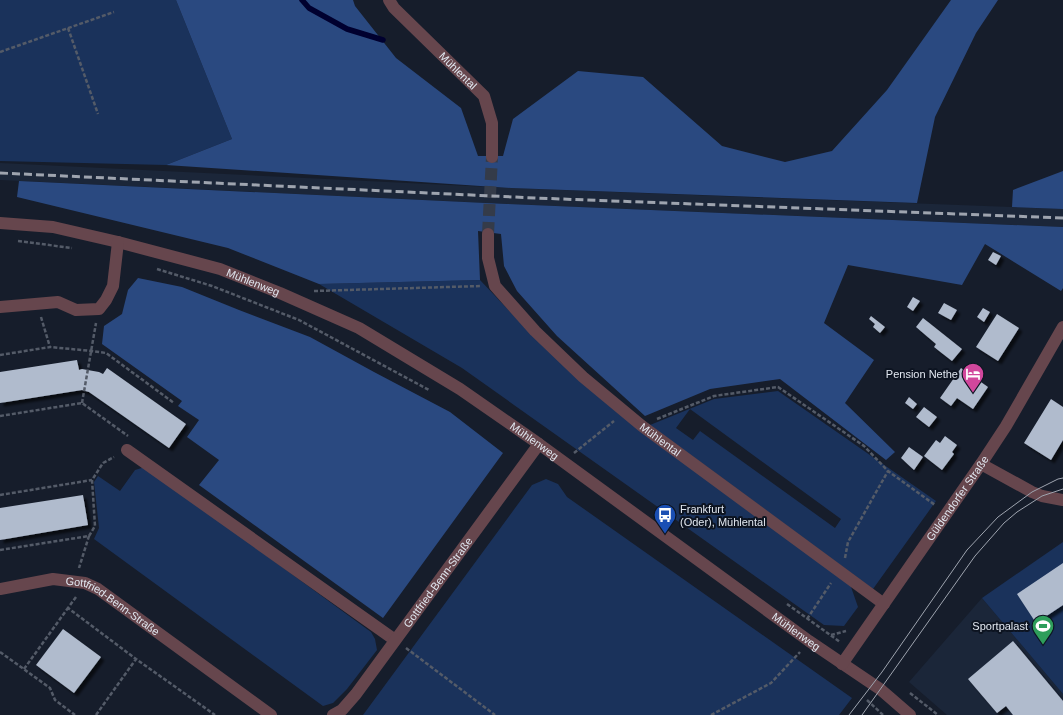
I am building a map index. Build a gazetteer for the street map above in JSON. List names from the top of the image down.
{
  "streets": {
    "street": [
      "Mühlental",
      "Mühlenweg",
      "Güldendorfer Straße",
      "Gottfried-Benn-Straße"
    ]
  },
  "crossings": [
    ["Mühlental", "Güldendorfer Straße"],
    ["Mühlenweg", "Güldendorfer Straße"],
    ["Mühlenweg", "Gottfried-Benn-Straße"]
  ],
  "places": {
    "hotel": ["Pension Nethe"],
    "bus stop": ["Frankfurt (Oder), Mühlental"],
    "sports": ["Sportpalast"]
  }
}
